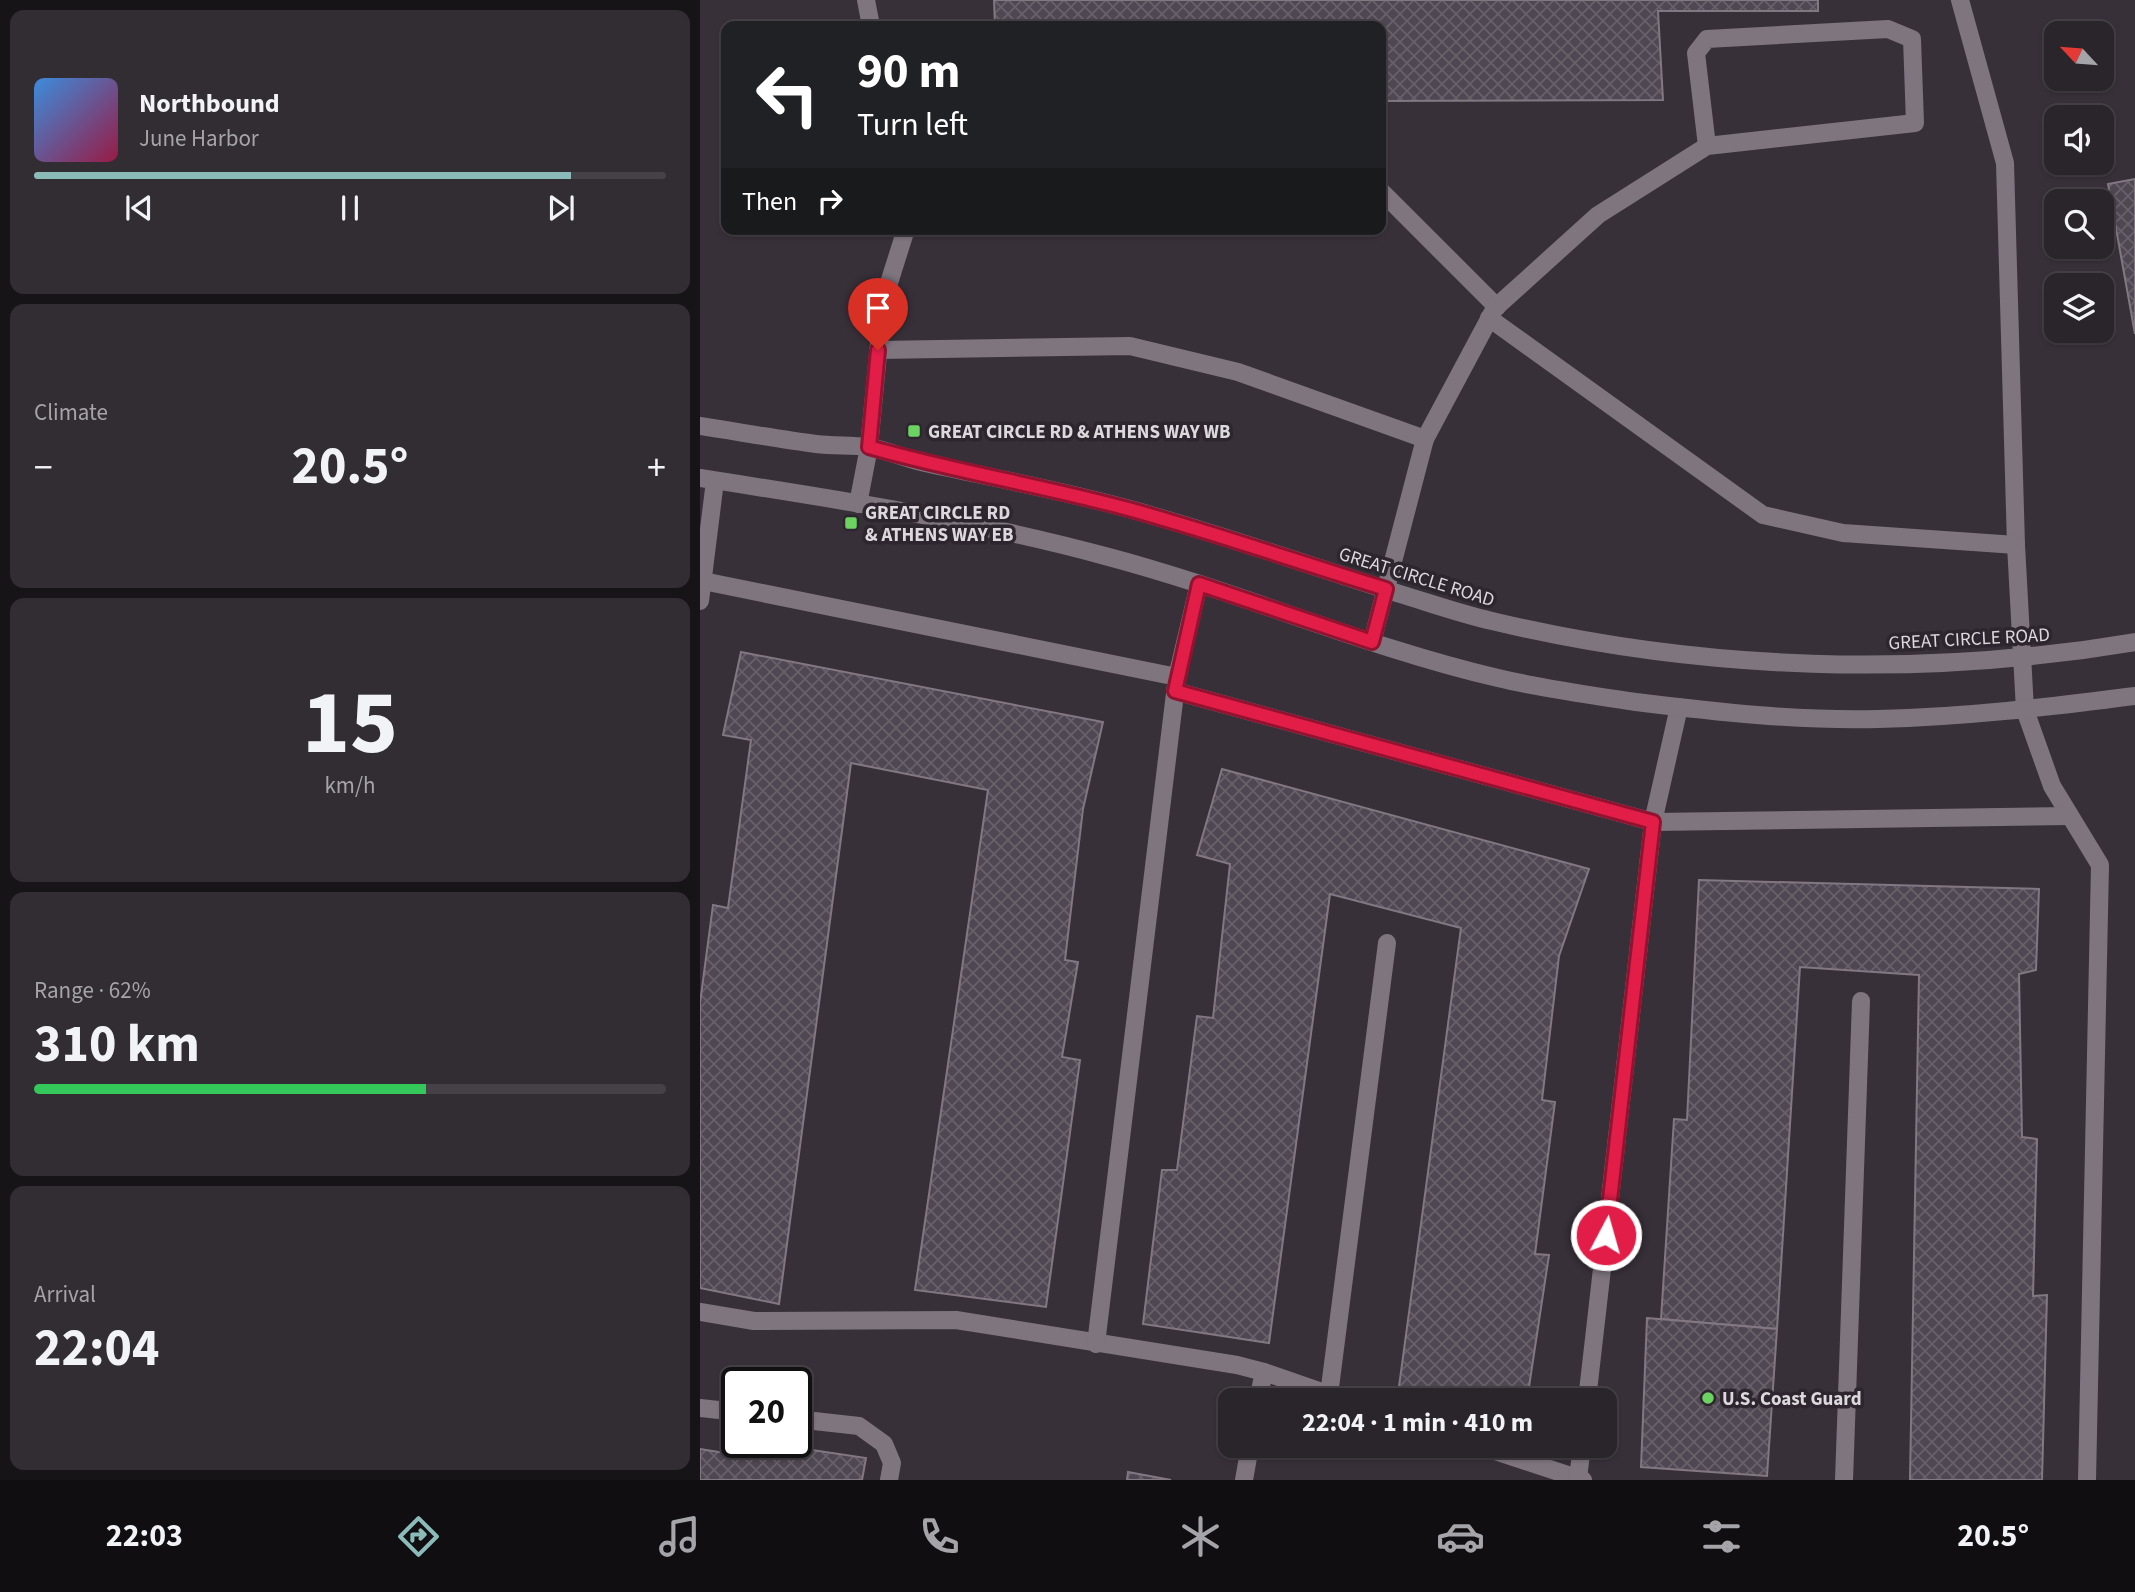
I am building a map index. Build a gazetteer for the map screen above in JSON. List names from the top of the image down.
{
  "streets": {
    "street": ["GREAT CIRCLE ROAD"]
  },
  "places": {
    "transit": ["GREAT CIRCLE RD & ATHENS WAY WB", "GREAT CIRCLE RD & ATHENS WAY EB"],
    "other": ["U.S. Coast Guard"]
  },
  "north": "top left",
  "page": {
    "turn": ["90 m", "Turn left"],
    "song": ["Northbound", "June Harbor"],
    "then": "Then",
    "tile": [
      "Climate",
      ["15", "km/h"],
      ["Range · 62%", "310 km"],
      ["Arrival", "22:04"]
    ],
    "heat": ["−", "20.5°", "+"],
    "limit": "20",
    "trip": "22:04 · 1 min · 410 m",
    "tabs": ["22:03", "20.5°"]
  }
}
